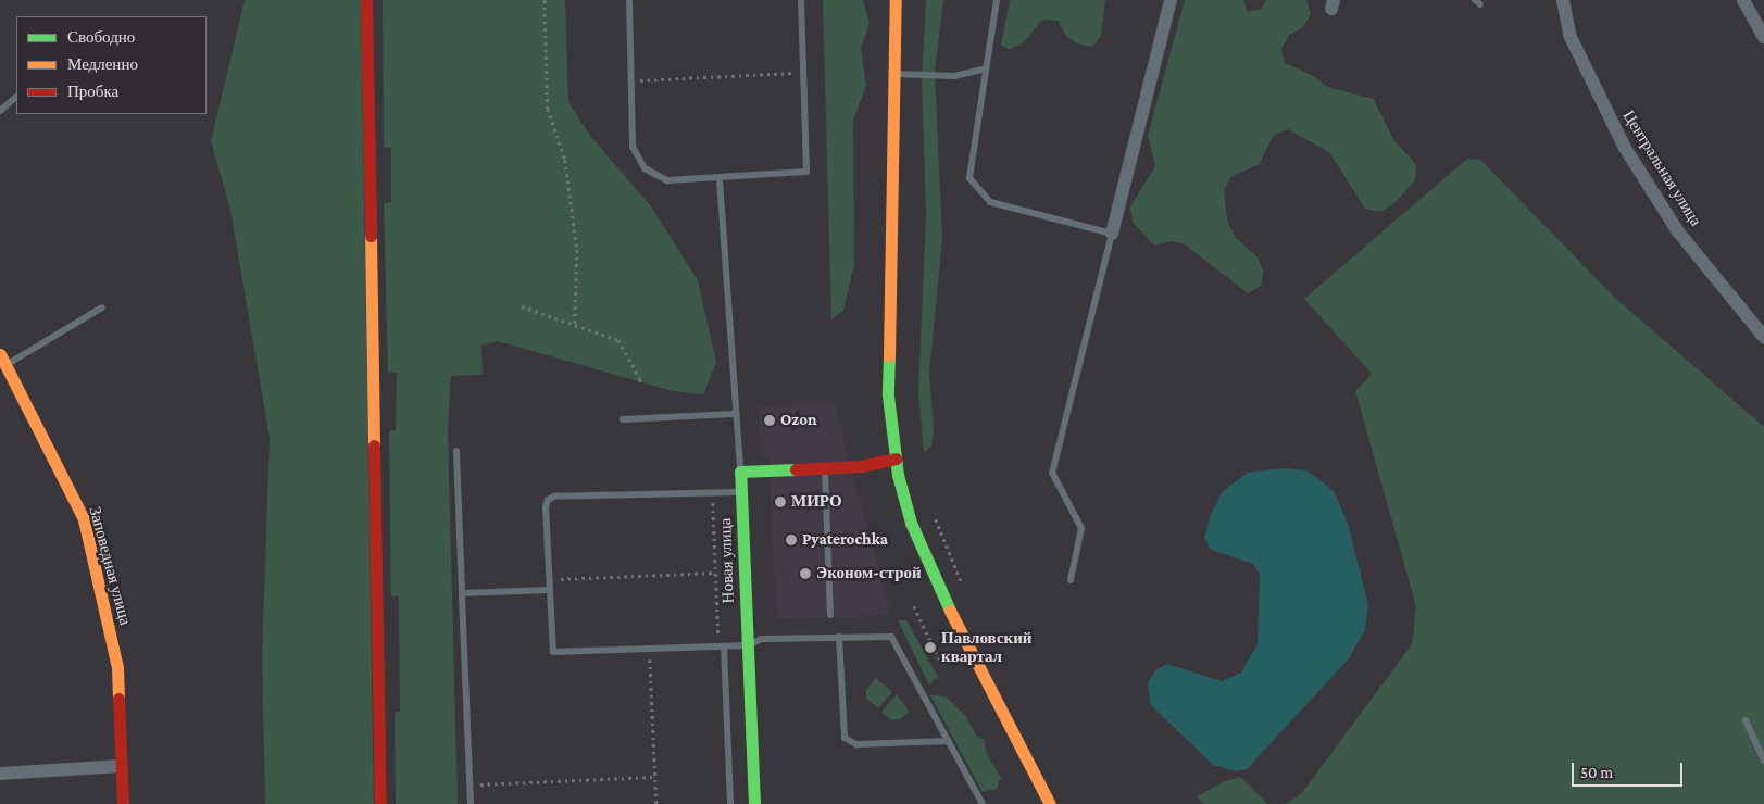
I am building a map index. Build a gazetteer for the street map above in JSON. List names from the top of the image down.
{
  "streets": {
    "street": ["Центральная улица", "Новая улица", "Заповедная улица"]
  },
  "places": [
    "Ozon",
    "МИРО",
    "Pyaterochka",
    "Эконом-строй",
    "Павловский квартал"
  ],
  "legend": ["Свободно", "Медленно", "Пробка"],
  "scale_bar": "50 m"
}
